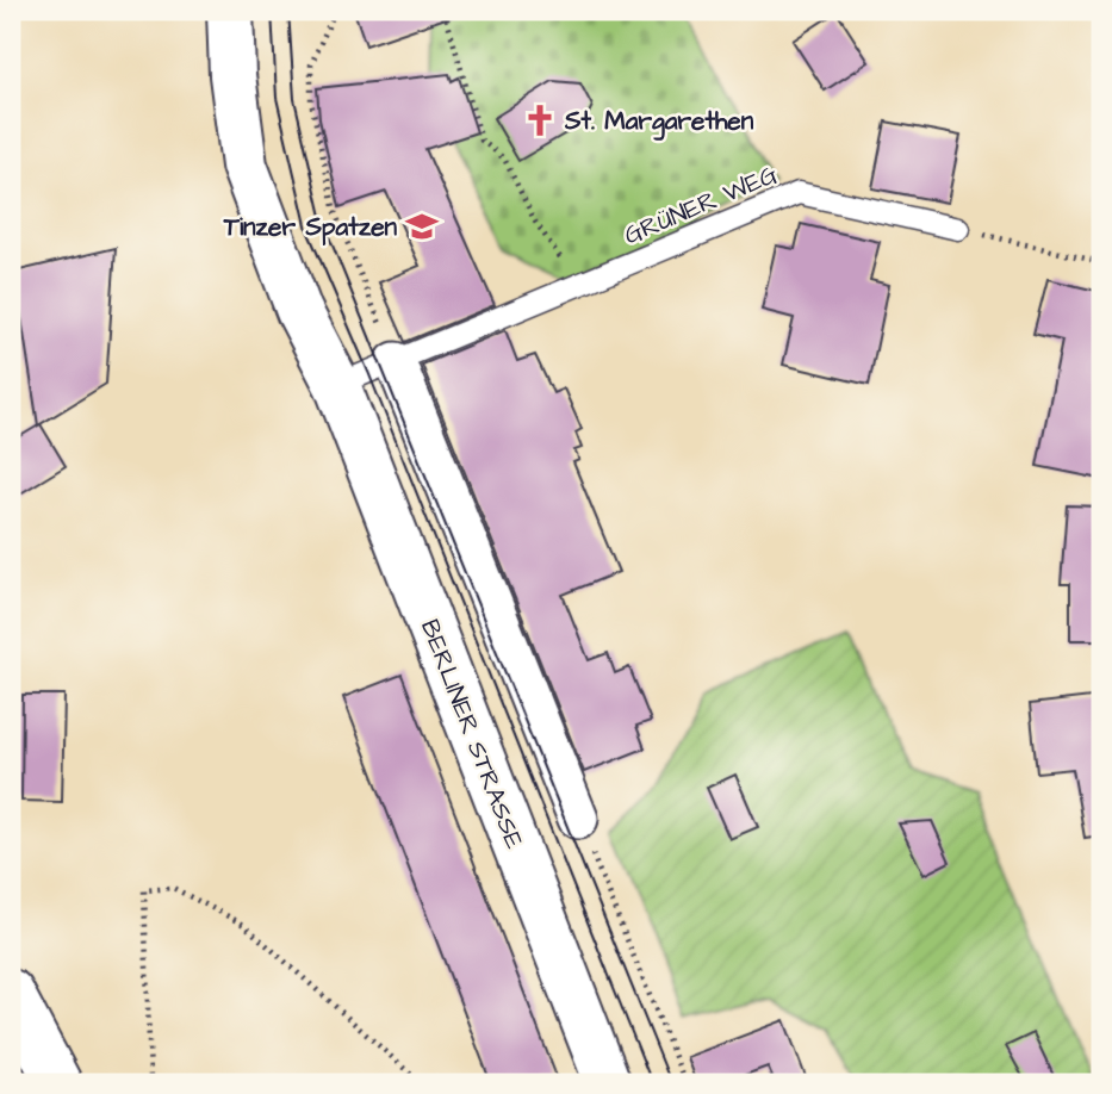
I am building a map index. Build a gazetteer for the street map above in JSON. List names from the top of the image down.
{
  "streets": {
    "street": ["BERLINER STRASSE"],
    "lane": ["GRÜNER WEG"]
  },
  "crossings": [
    ["GRÜNER WEG", "BERLINER STRASSE"]
  ],
  "places": {
    "church": ["St. Margarethen"],
    "school or university": ["Tinzer Spatzen"]
  }
}
